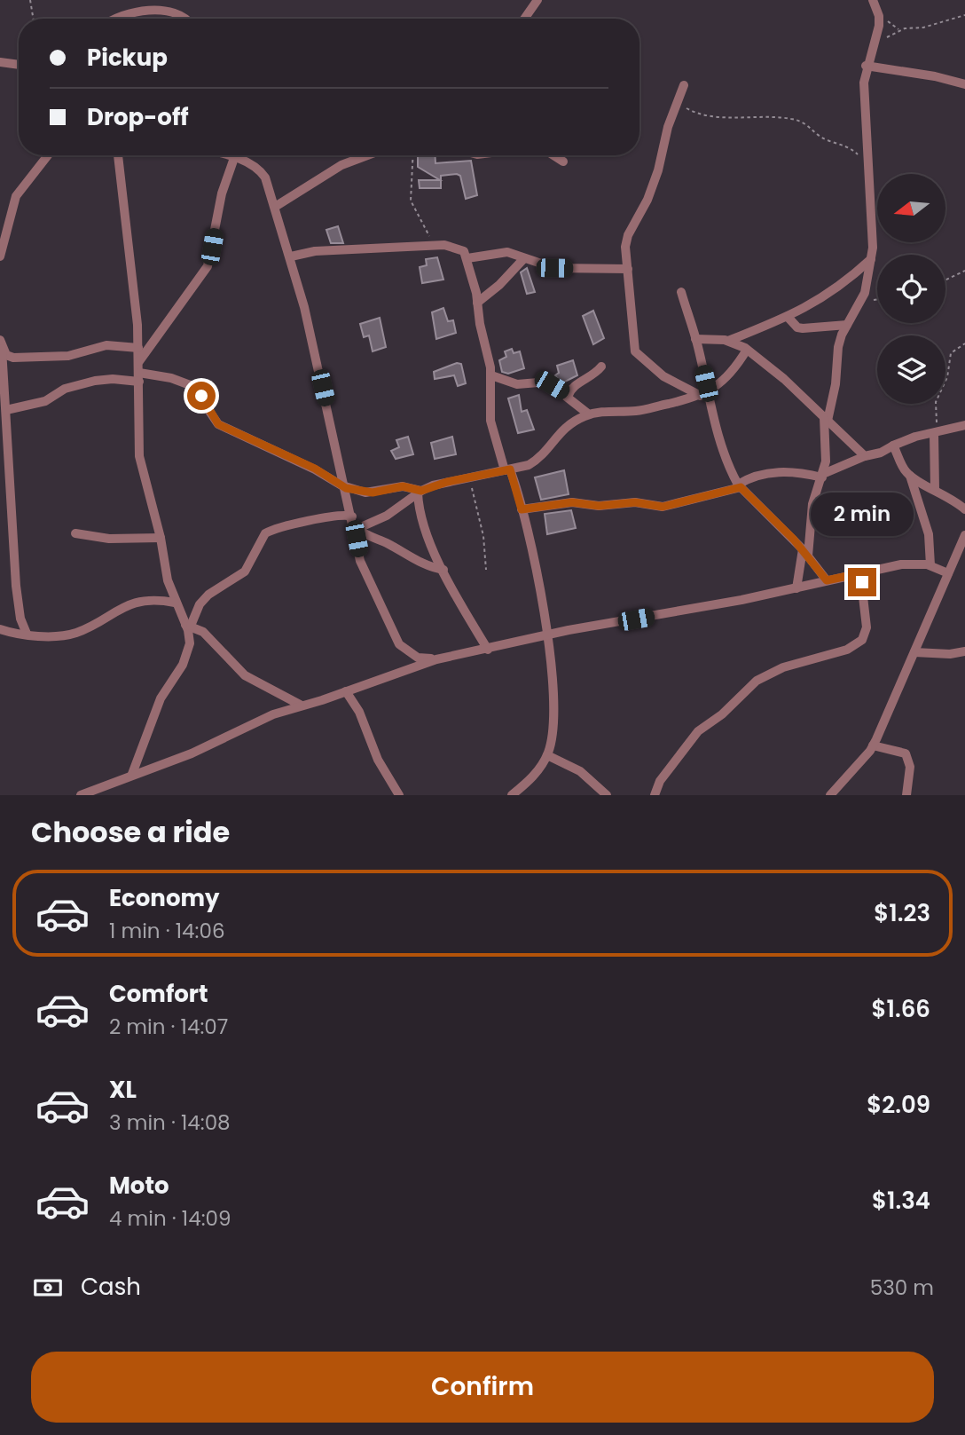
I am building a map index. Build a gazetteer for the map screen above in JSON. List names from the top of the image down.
{
  "north": "left",
  "page": {
    "banner": ["Pickup", "Drop-off"],
    "bubble": "2 min",
    "heading": "Choose a ride",
    "list": [
      {
        "name": "Economy",
        "note": "1 min · 14:06",
        "value": "$1.23"
      },
      {
        "name": "Comfort",
        "note": "2 min · 14:07",
        "value": "$1.66"
      },
      {
        "name": "XL",
        "note": "3 min · 14:08",
        "value": "$2.09"
      },
      {
        "name": "Moto",
        "note": "4 min · 14:09",
        "value": "$1.34"
      }
    ],
    "pay": ["Cash", "530 m"],
    "buttons": "Confirm"
  }
}
